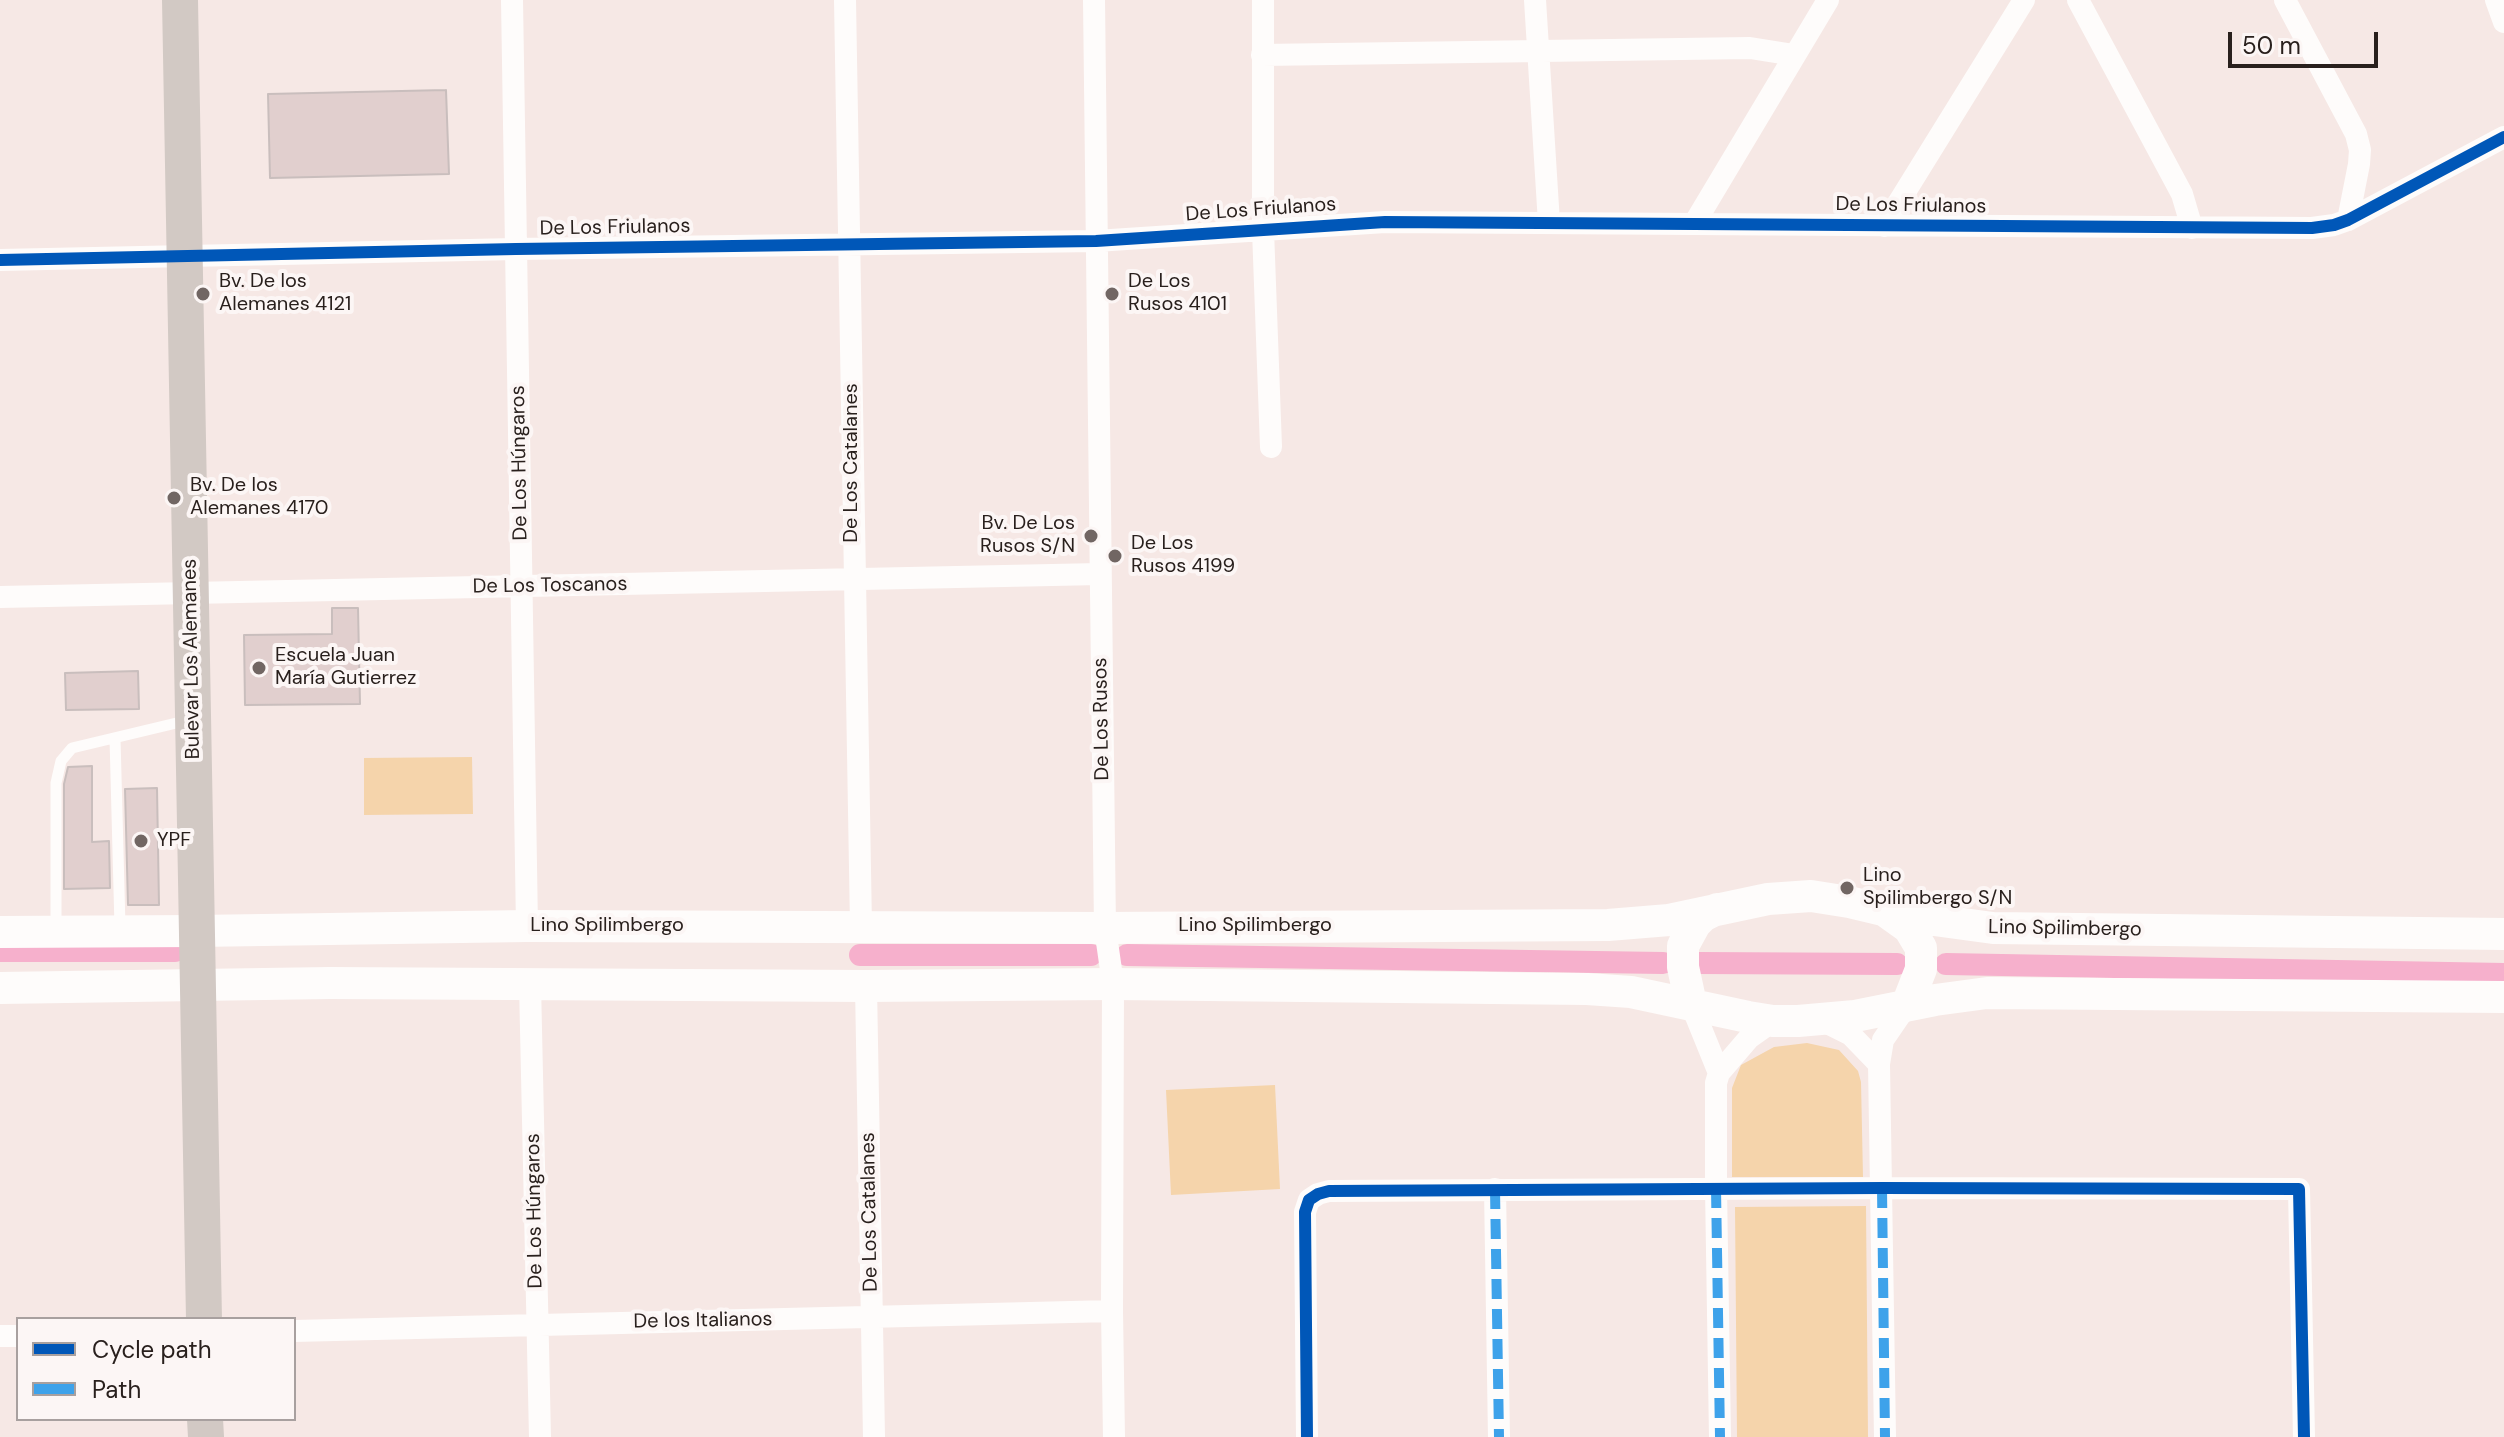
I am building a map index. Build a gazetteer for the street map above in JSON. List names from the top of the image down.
{
  "streets": {
    "main road": ["Bulevar Los Alemanes", "Lino Spilimbergo"],
    "street": [
      "De Los Friulanos",
      "De Los Húngaros",
      "De Los Catalanes",
      "De Los Toscanos",
      "De Los Rusos",
      "De los Italianos"
    ]
  },
  "crossings": [
    ["De Los Friulanos", "De Los Húngaros"],
    ["De Los Friulanos", "De Los Catalanes"],
    ["De Los Friulanos", "Bulevar Los Alemanes"],
    ["De Los Friulanos", "De Los Rusos"],
    ["De Los Húngaros", "De Los Toscanos"],
    ["De Los Húngaros", "Lino Spilimbergo"],
    ["De Los Húngaros", "De los Italianos"],
    ["De Los Catalanes", "De Los Toscanos"],
    ["De Los Catalanes", "Lino Spilimbergo"],
    ["De Los Catalanes", "De los Italianos"],
    ["De Los Toscanos", "Bulevar Los Alemanes"],
    ["De Los Toscanos", "De Los Rusos"],
    ["Bulevar Los Alemanes", "Lino Spilimbergo"],
    ["De Los Rusos", "Lino Spilimbergo"],
    ["De Los Rusos", "De los Italianos"]
  ],
  "places": [
    "Bv. De los Alemanes 4121",
    "De Los Rusos 4101",
    "Bv. De los Alemanes 4170",
    "Bv. De Los Rusos S/N",
    "De Los Rusos 4199",
    "Escuela Juan María Gutierrez",
    "YPF",
    "Lino Spilimbergo S/N"
  ],
  "legend": ["Cycle path", "Path"],
  "scale_bar": "50 m"
}
